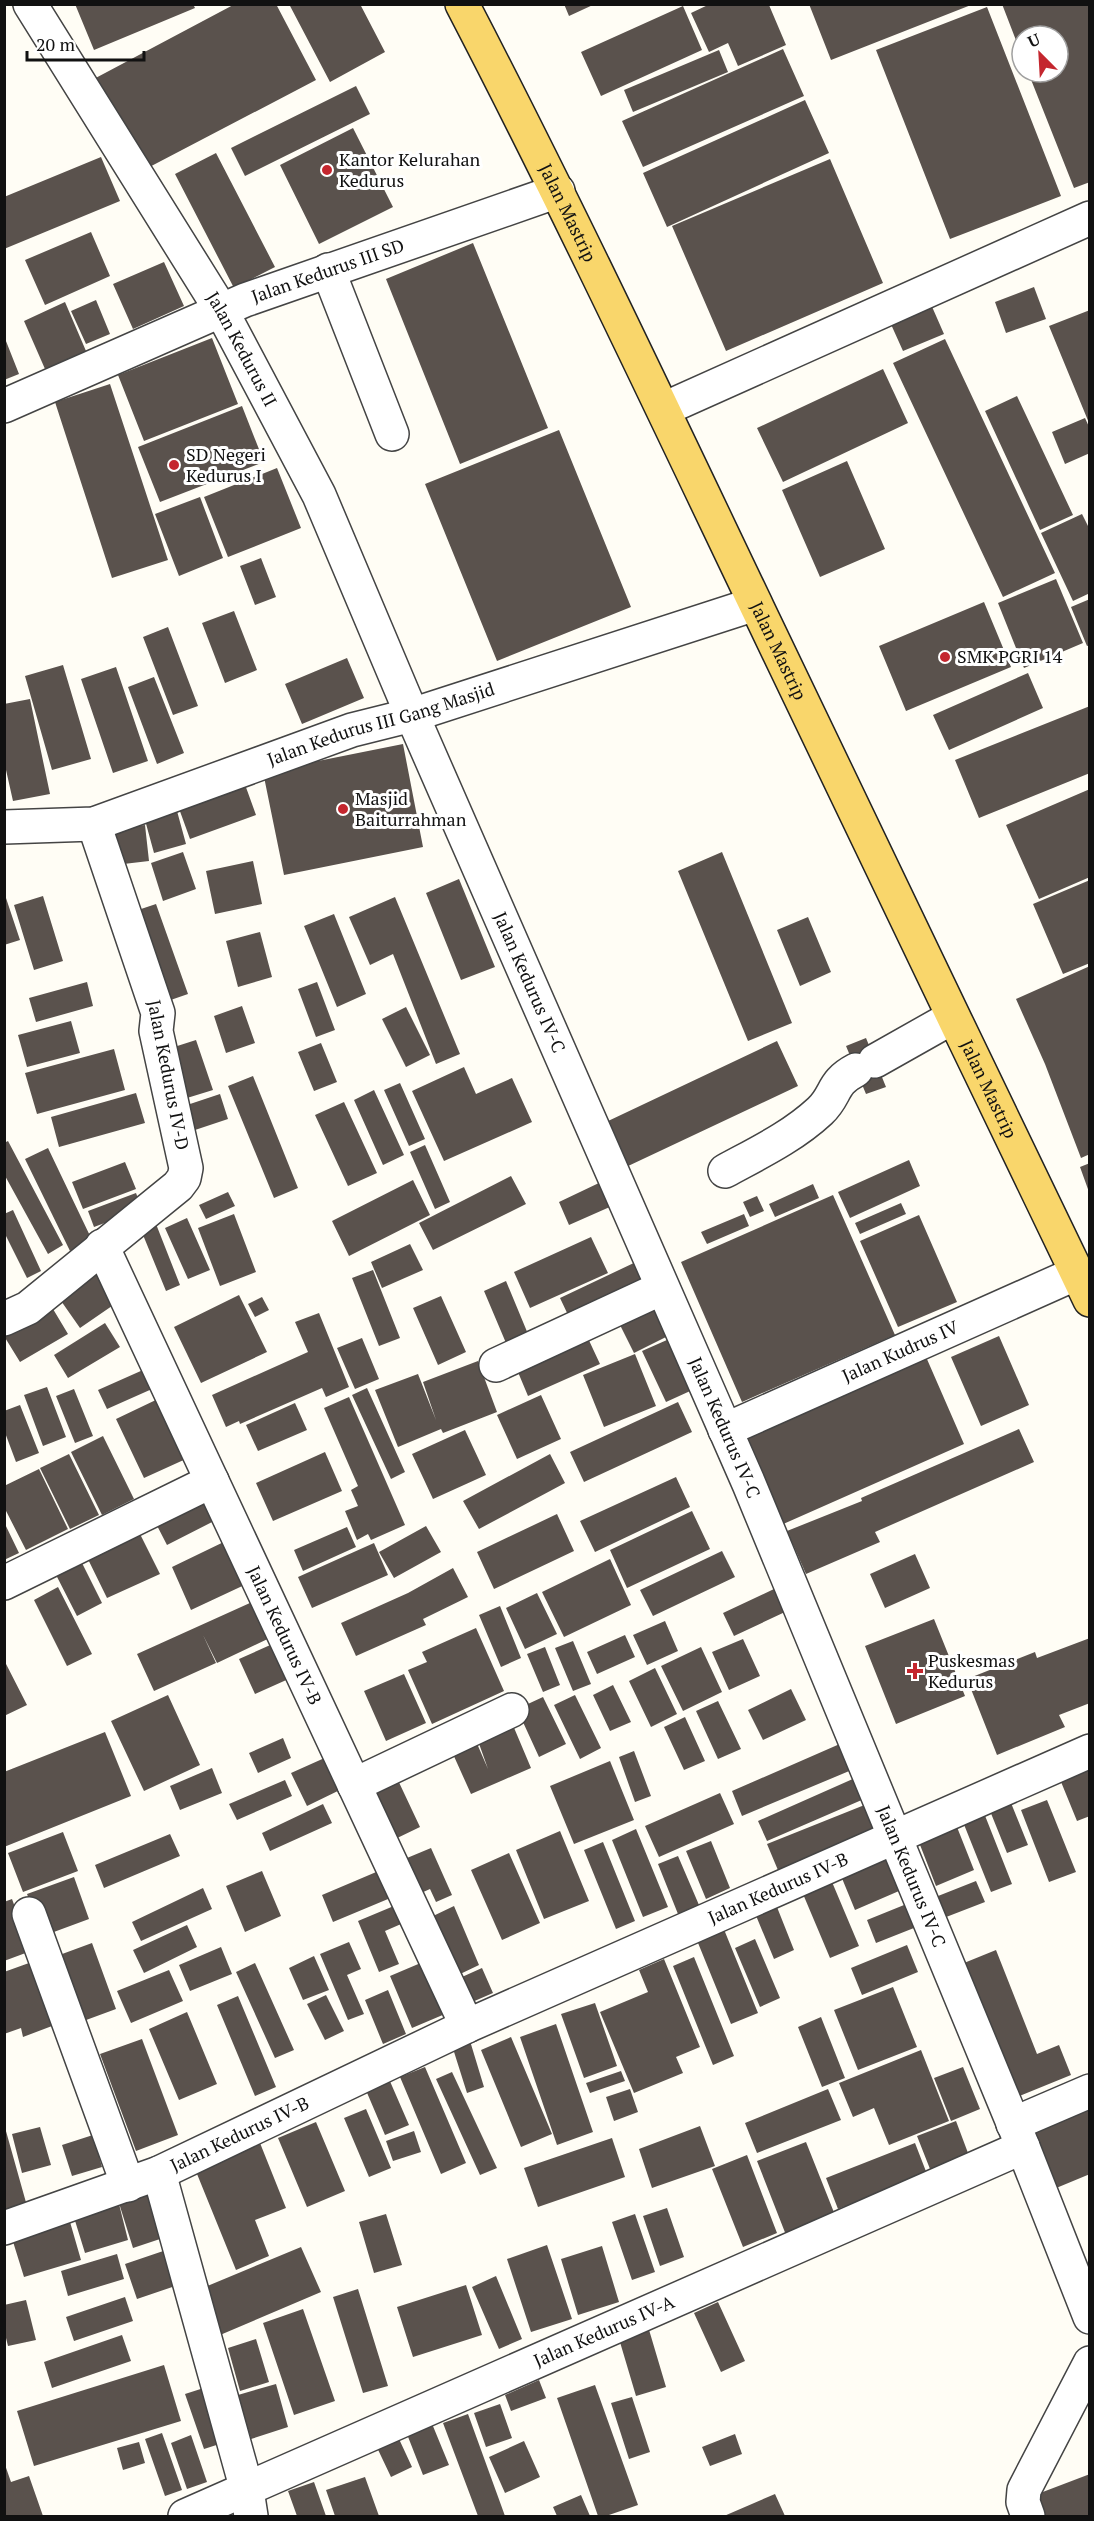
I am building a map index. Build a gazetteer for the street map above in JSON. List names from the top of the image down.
{
  "streets": {
    "main road": ["Jalan Mastrip"],
    "street": [
      "Jalan Kedurus III SD",
      "Jalan Kedurus II",
      "Jalan Kedurus III Gang Masjid",
      "Jalan Kedurus IV-C",
      "Jalan Kedurus IV-D",
      "Jalan Kudrus IV",
      "Jalan Kedurus IV-B",
      "Jalan Kedurus IV-A"
    ]
  },
  "crossings": [
    ["Jalan Mastrip", "Jalan Kedurus III SD"],
    ["Jalan Mastrip", "Jalan Kedurus III Gang Masjid"],
    ["Jalan Mastrip", "Jalan Kudrus IV"],
    ["Jalan Kedurus III SD", "Jalan Kedurus II"],
    ["Jalan Kedurus II", "Jalan Kedurus III Gang Masjid"],
    ["Jalan Kedurus II", "Jalan Kedurus IV-C"],
    ["Jalan Kedurus III Gang Masjid", "Jalan Kedurus IV-C"],
    ["Jalan Kedurus III Gang Masjid", "Jalan Kedurus IV-D"],
    ["Jalan Kedurus IV-C", "Jalan Kudrus IV"],
    ["Jalan Kedurus IV-C", "Jalan Kedurus IV-B"],
    ["Jalan Kedurus IV-C", "Jalan Kedurus IV-A"],
    ["Jalan Kedurus IV-D", "Jalan Kedurus IV-B"]
  ],
  "places": {
    "other": [
      "Kantor Kelurahan Kedurus",
      "SD Negeri Kedurus I",
      "SMK PGRI 14",
      "Masjid Baiturrahman"
    ],
    "health": ["Puskesmas Kedurus"]
  },
  "scale_bar": "20 m",
  "north": "top left"
}
